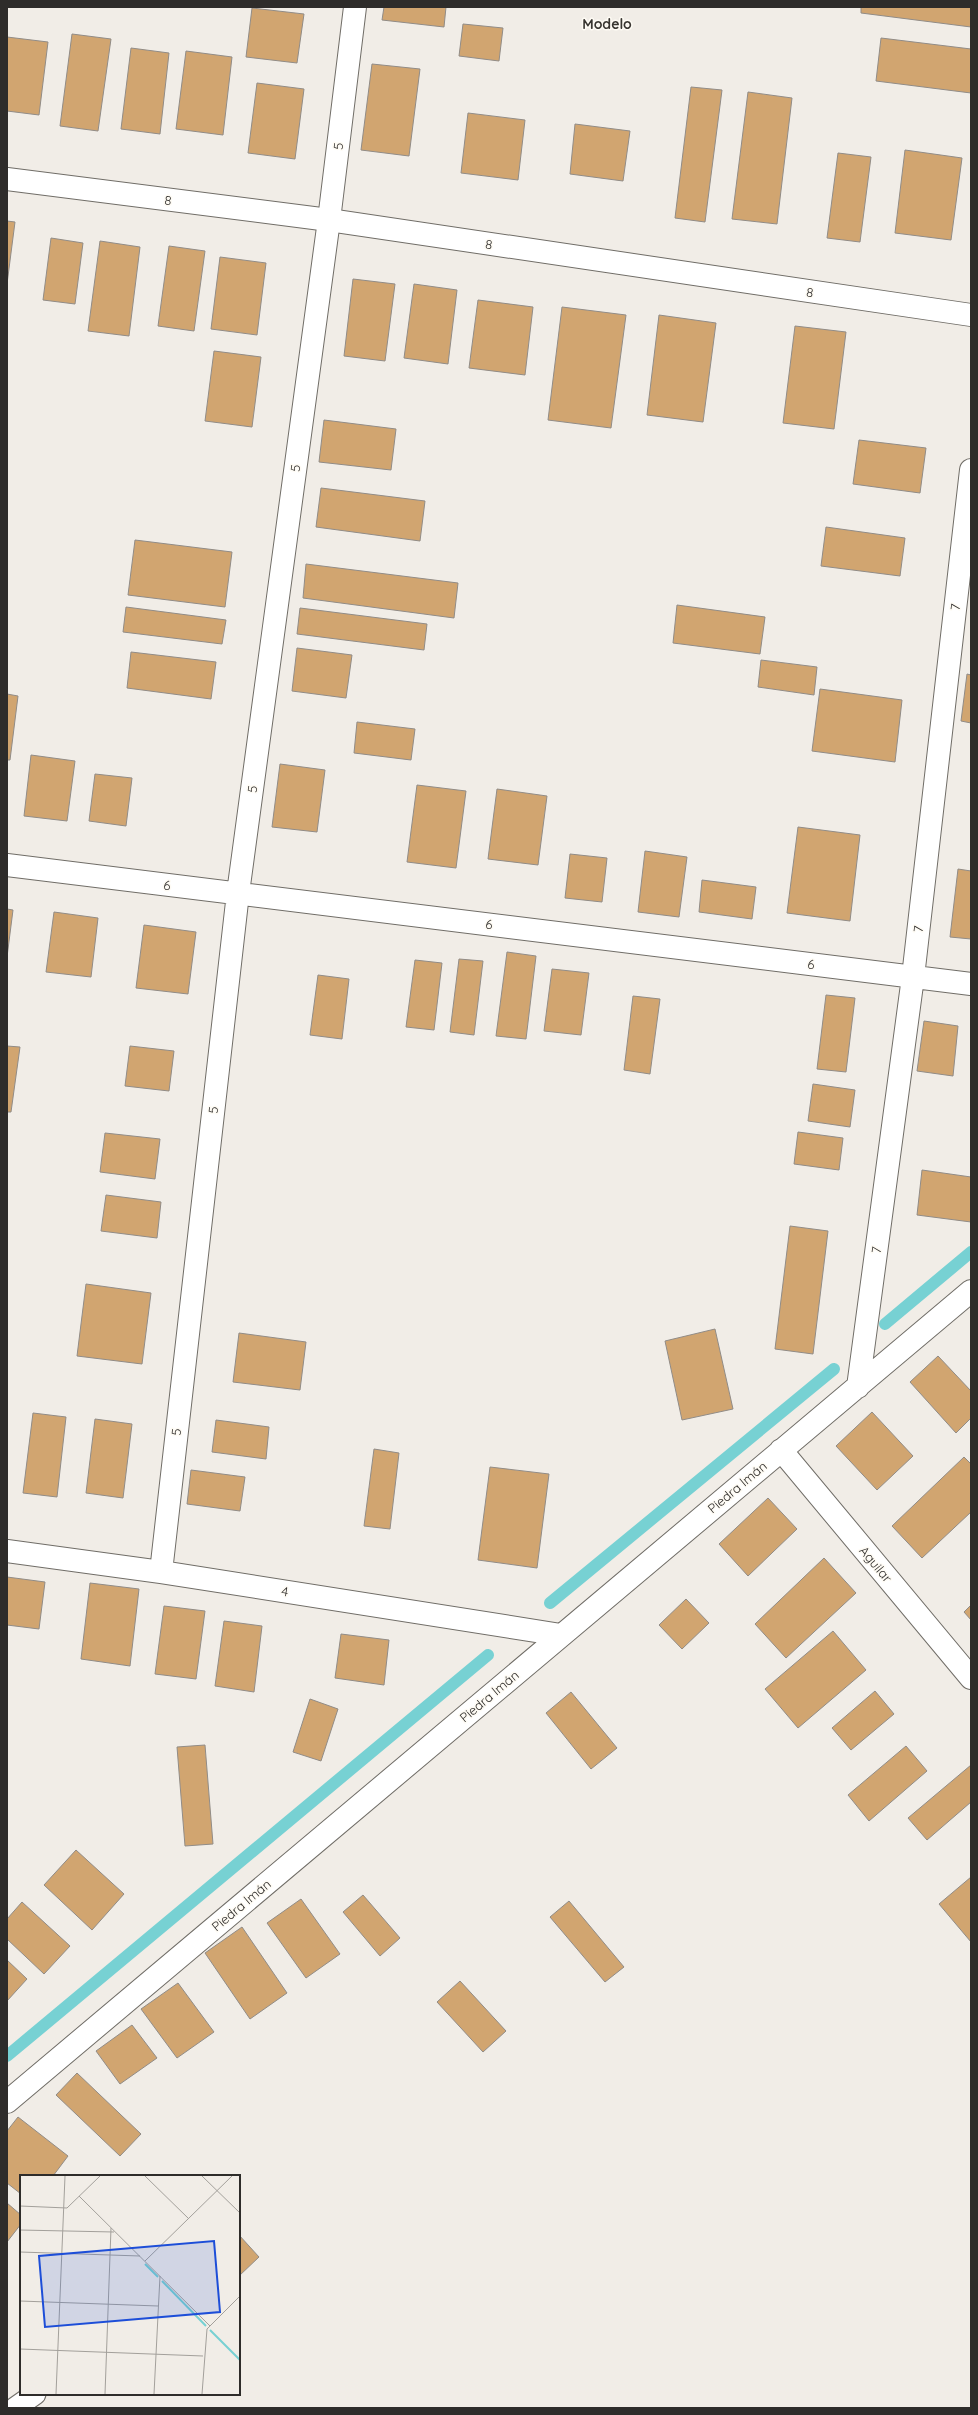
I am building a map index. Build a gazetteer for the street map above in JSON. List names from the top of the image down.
{
  "streets": {
    "street": [
      "5",
      "8",
      "7",
      "6",
      "Piedra lmán",
      "Aguilar",
      "4"
    ]
  },
  "crossings": [
    ["5", "8"],
    ["5", "6"],
    ["5", "4"],
    ["7", "6"],
    ["7", "Piedra lmán"],
    ["Piedra lmán", "Aguilar"],
    ["Piedra lmán", "4"]
  ],
  "districts": ["Modelo"]
}
